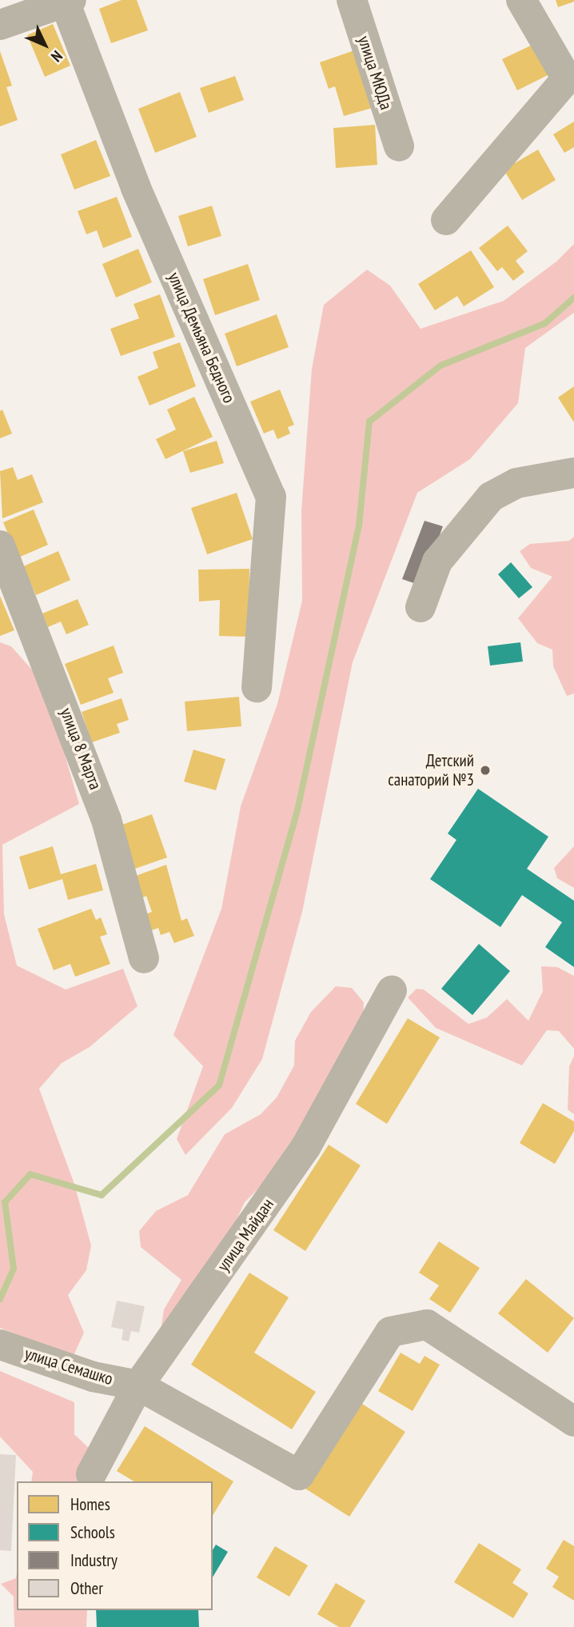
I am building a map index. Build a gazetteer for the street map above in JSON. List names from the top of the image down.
{
  "streets": {
    "street": [
      "улица МЮДа",
      "улица Демьяна Бедного",
      "улица 8 Марта",
      "улица Майдан",
      "улица Семашко"
    ]
  },
  "crossings": [
    ["улица Майдан", "улица Семашко"]
  ],
  "places": ["Детский санаторий №3"],
  "legend": [
    "Homes",
    "Schools",
    "Industry",
    "Other"
  ],
  "north": "bottom right"
}
